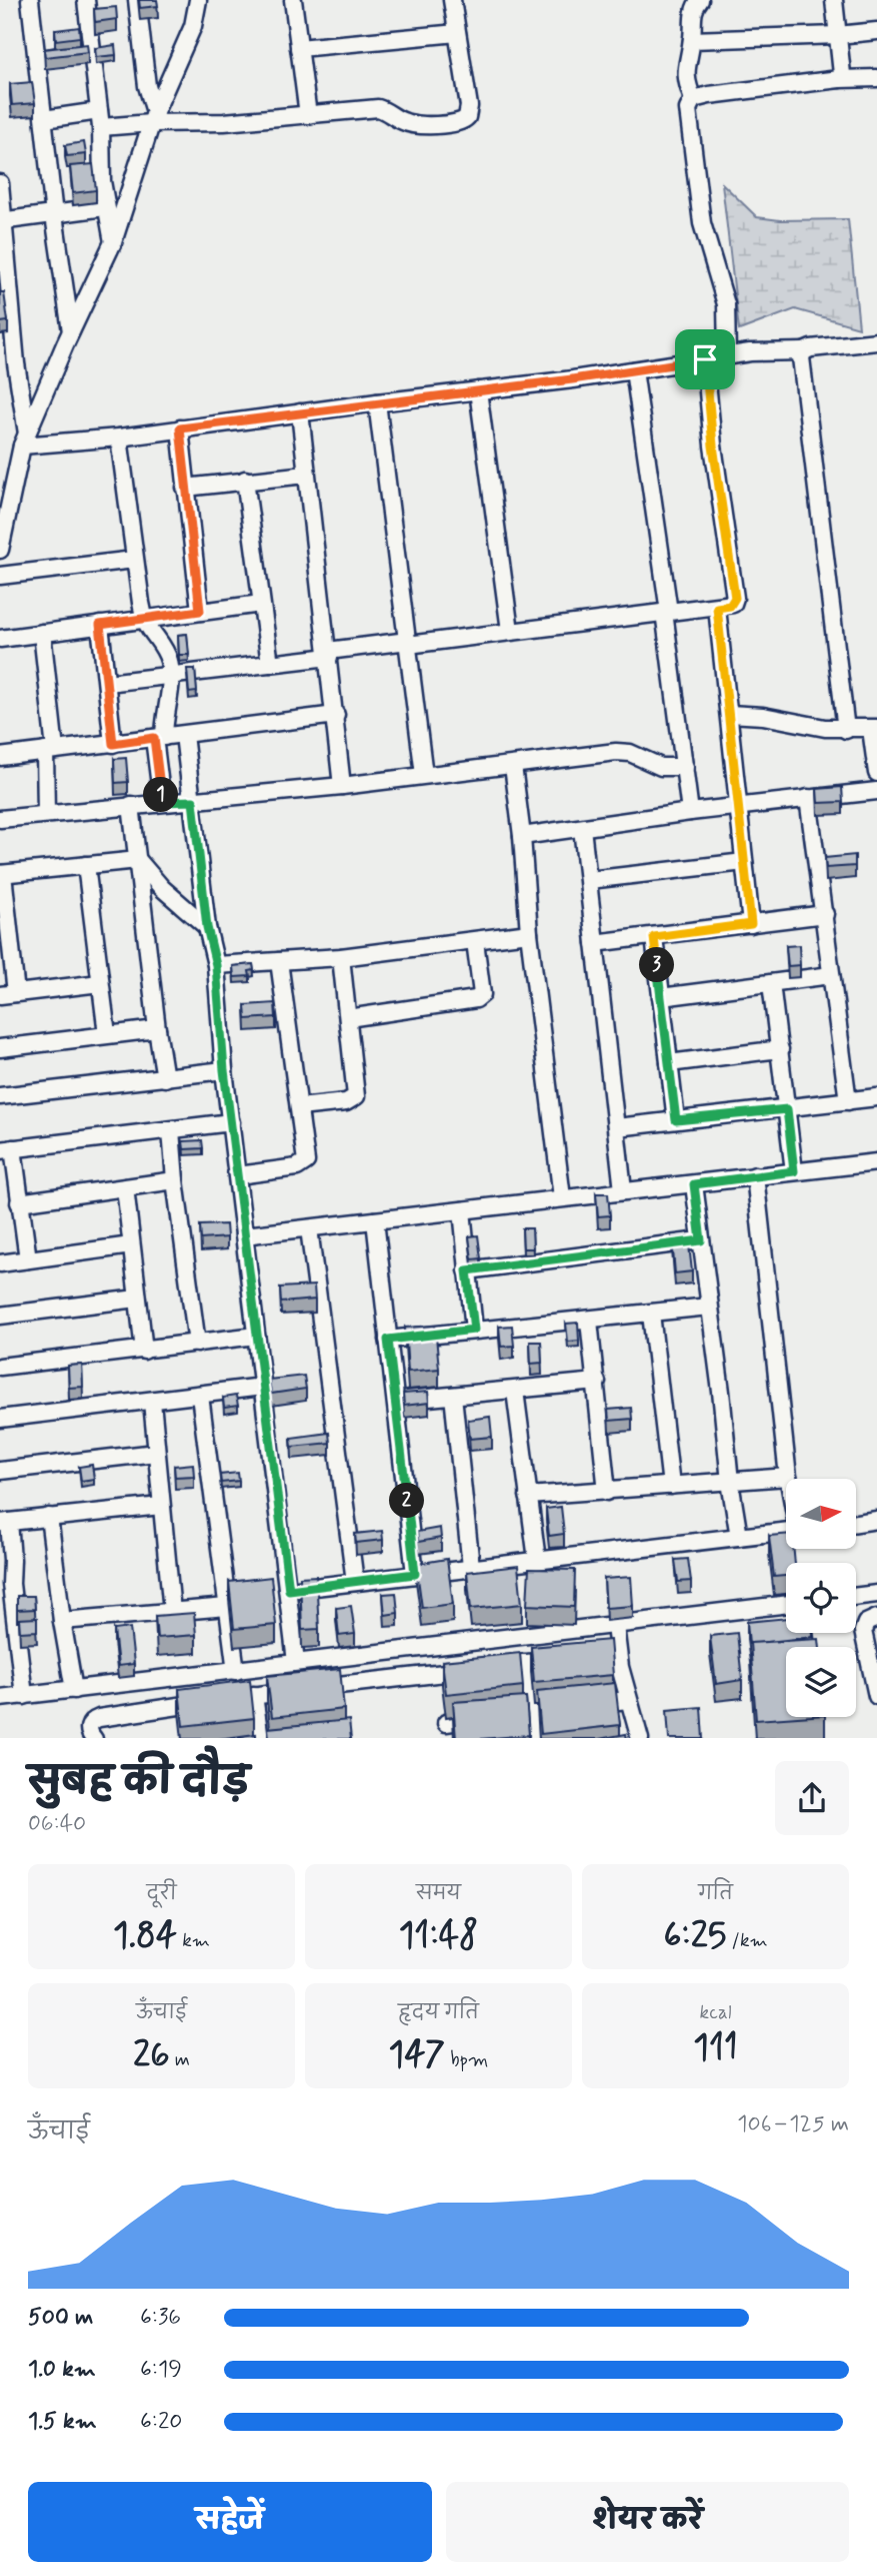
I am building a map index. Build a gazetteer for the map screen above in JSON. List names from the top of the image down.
{
  "north": "right",
  "page": {
    "pins": ["1", "3", "2"],
    "heading": ["सुबह की दौड़", "06:40"],
    "stats": [
      ["दूरी", "1.84 km"],
      ["समय", "11:48"],
      ["गति", "6:25 /km"],
      ["ऊँचाई", "26 m"],
      ["हृदय गति", "147 bpm"],
      ["kcal", "111"]
    ],
    "chart": ["ऊँचाई", "106–125 m"],
    "list": [
      {
        "name": "500 m",
        "note": "6:36"
      },
      {
        "name": "1.0 km",
        "note": "6:19"
      },
      {
        "name": "1.5 km",
        "note": "6:20"
      }
    ],
    "buttons": ["सहेजें", "शेयर करें"]
  }
}
